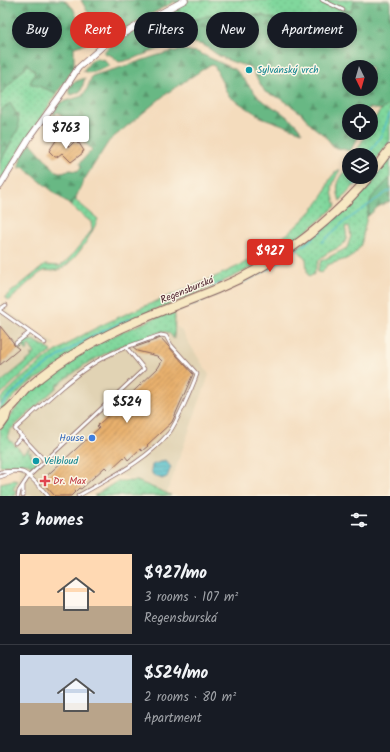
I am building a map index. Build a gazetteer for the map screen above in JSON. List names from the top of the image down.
{
  "streets": {
    "main road": ["Regensburská"]
  },
  "places": {
    "other": ["Sylvánský vrch", "House", "Velbloud"],
    "health": ["Dr. Max"]
  },
  "north": "bottom",
  "page": {
    "chip": [
      "Buy",
      "Rent",
      "Filters",
      "New",
      "Apartment"
    ],
    "price": ["$763", "$927", "$524"],
    "heading": "3 homes",
    "list": [
      {
        "name": "$927/mo",
        "note": "3 rooms · 107 m² · Regensburská"
      },
      {
        "name": "$524/mo",
        "note": "2 rooms · 80 m² · Apartment"
      }
    ]
  }
}
